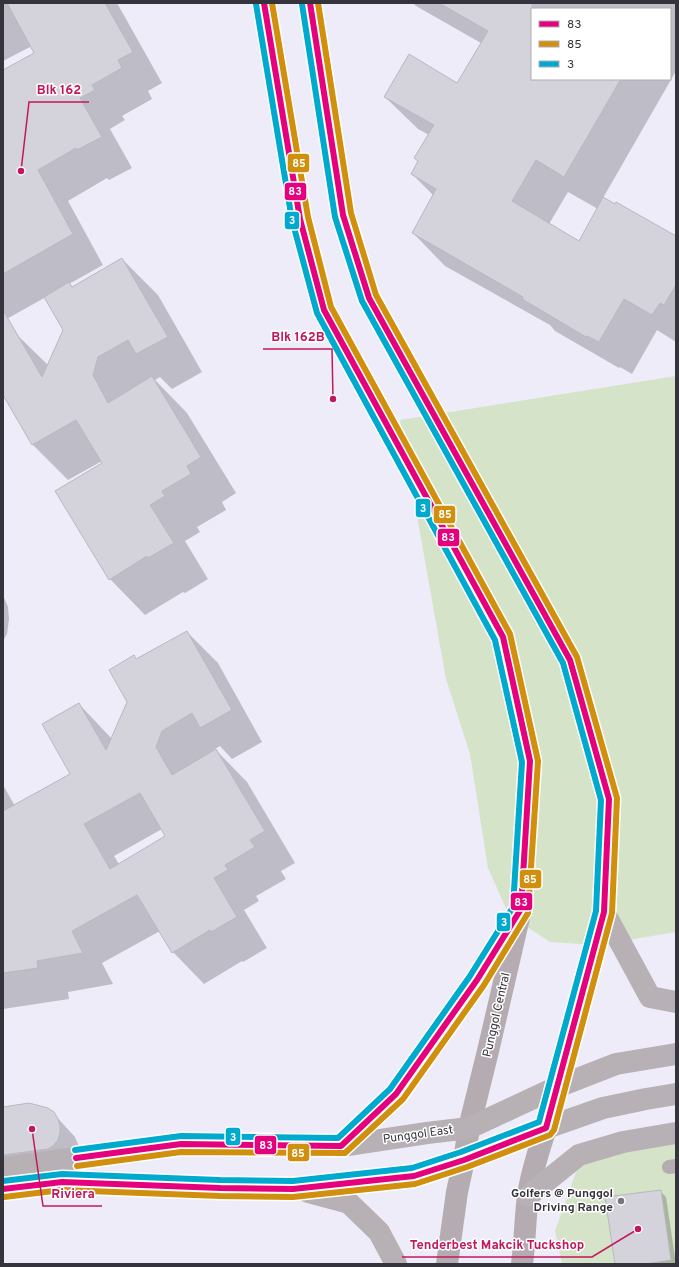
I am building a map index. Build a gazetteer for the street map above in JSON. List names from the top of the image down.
{
  "streets": {
    "main road": ["Punggol Central", "Punggol East"]
  },
  "crossings": [
    ["Punggol Central", "Punggol East"]
  ],
  "places": [
    "Blk 162",
    "Blk 162B",
    "Riviera",
    "Golfers @ Punggol Driving Range",
    "Tenderbest Makcik Tuckshop"
  ],
  "lines": ["transit line 83", "transit line 85", "transit line 3"],
  "legend": ["83", "85", "3"]
}
